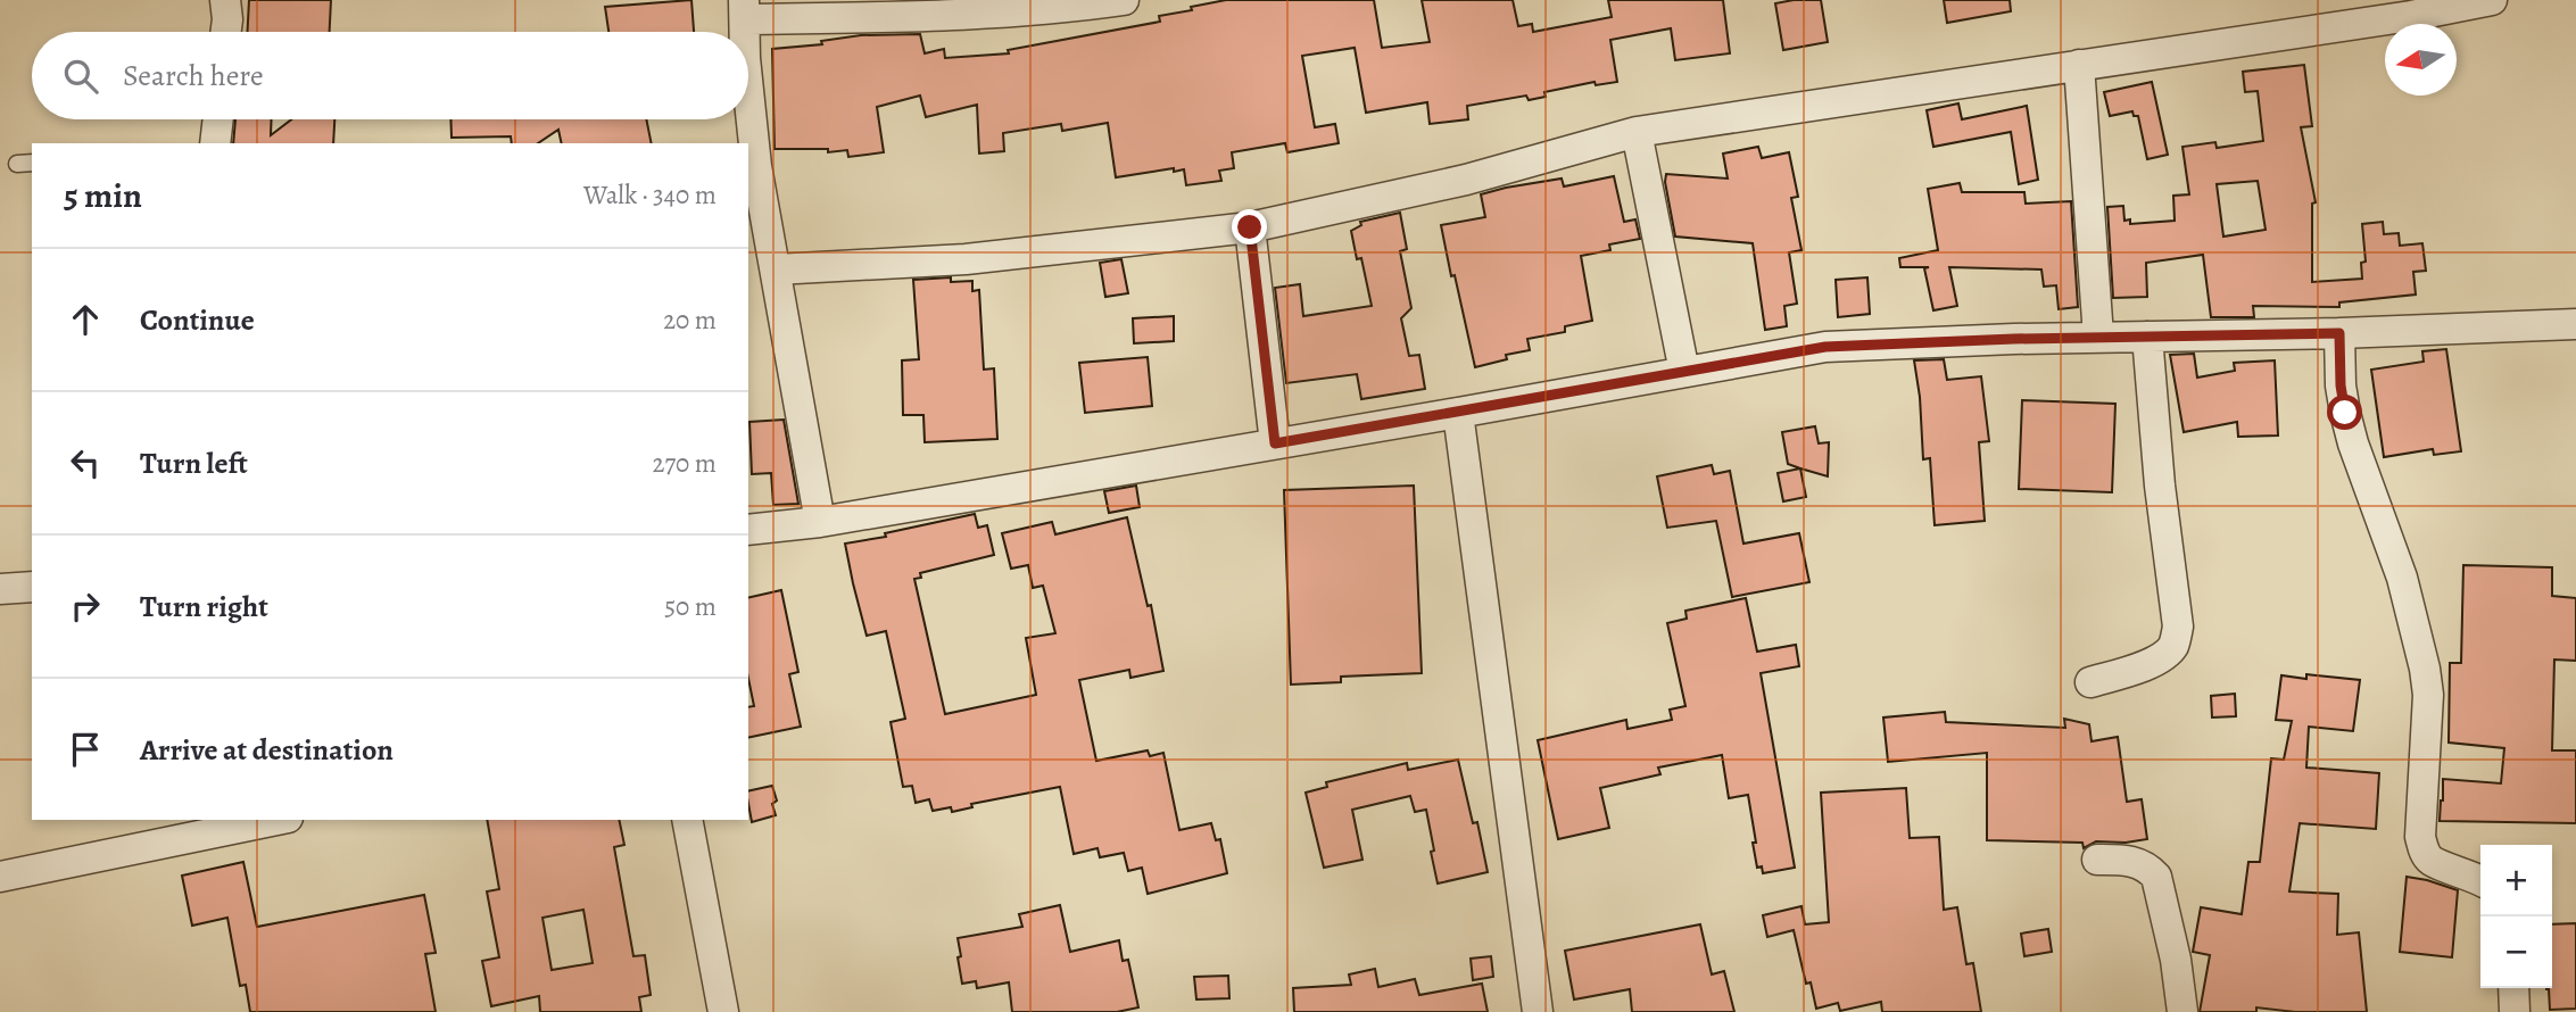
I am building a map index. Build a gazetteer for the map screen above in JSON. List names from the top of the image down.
{
  "north": "left",
  "page": {
    "search": "Search here",
    "heading": ["5 min", "Walk · 340 m"],
    "list": [
      ["Continue", "20 m"],
      ["Turn left", "270 m"],
      ["Turn right", "50 m"],
      "Arrive at destination"
    ],
    "map_buttons": ["+", "−"]
  }
}
